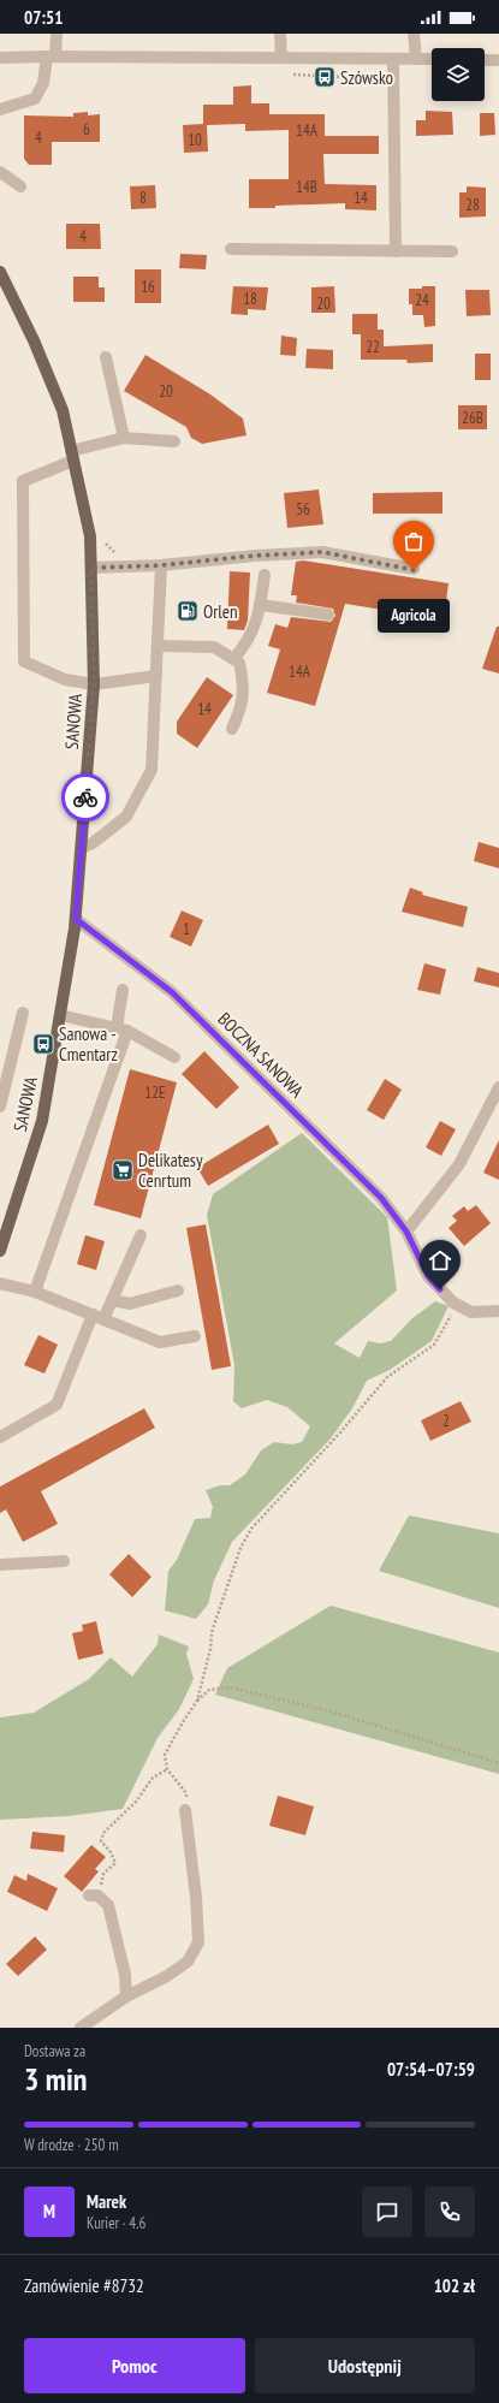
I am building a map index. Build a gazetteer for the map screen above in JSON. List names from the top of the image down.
{
  "streets": {
    "main road": ["SANOWA"],
    "street": ["BOCZNA SANOWA"]
  },
  "crossings": [
    ["SANOWA", "BOCZNA SANOWA"]
  ],
  "places": {
    "bus stop": ["Szówsko", "Sanowa - Cmentarz"],
    "other": ["Agricola"],
    "fuel station": ["Orlen"],
    "supermarket": ["Delikatesy Cenrtum"]
  },
  "house_numbers": [
    "6",
    "14A",
    "4",
    "10",
    "14B",
    "8",
    "14",
    "28",
    "4",
    "16",
    "18",
    "24",
    "20",
    "22",
    "20",
    "26B",
    "56",
    "14A",
    "14",
    "1",
    "12E",
    "2"
  ],
  "page": {
    "status": "07:51",
    "bubble": "Agricola",
    "heading": ["3 min", "Dostawa za", "07:54–07:59"],
    "panel": [
      "Marek",
      "Kurier · 4.6",
      "Zamówienie #8732",
      "102 zł"
    ],
    "bar": "W drodze · 250 m",
    "round": "M",
    "buttons": ["Pomoc", "Udostępnij"]
  }
}
